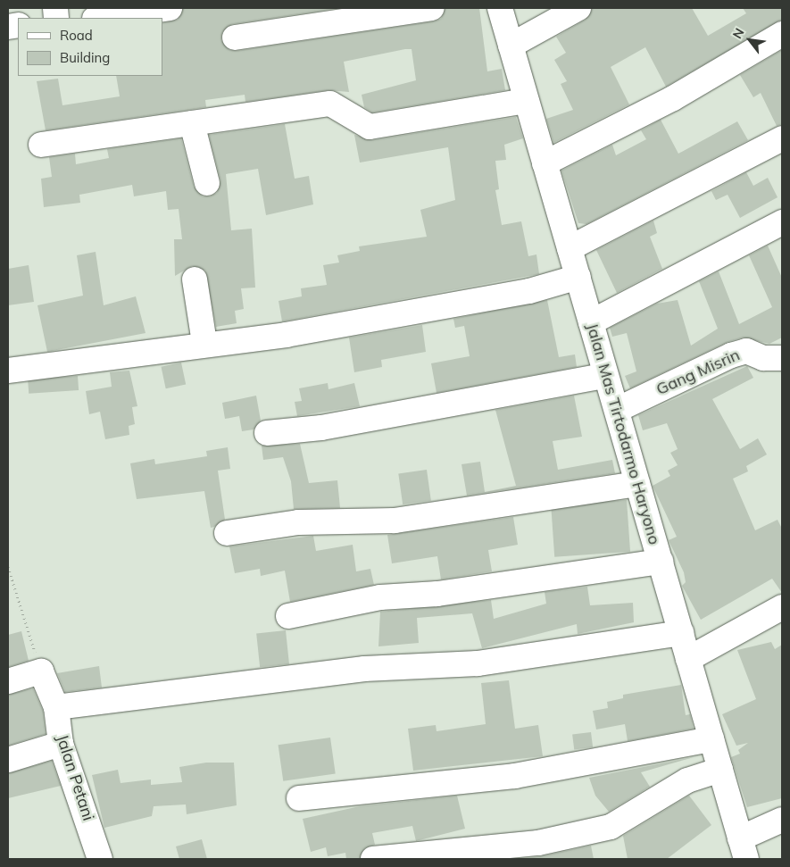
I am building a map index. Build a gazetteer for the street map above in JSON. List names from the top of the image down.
{
  "streets": {
    "street": ["Gang Misrin", "Jalan Mas Tirtodarmo Haryono", "Jalan Petani"]
  },
  "crossings": [
    ["Gang Misrin", "Jalan Mas Tirtodarmo Haryono"]
  ],
  "legend": ["Road", "Building"],
  "north": "top left"
}
